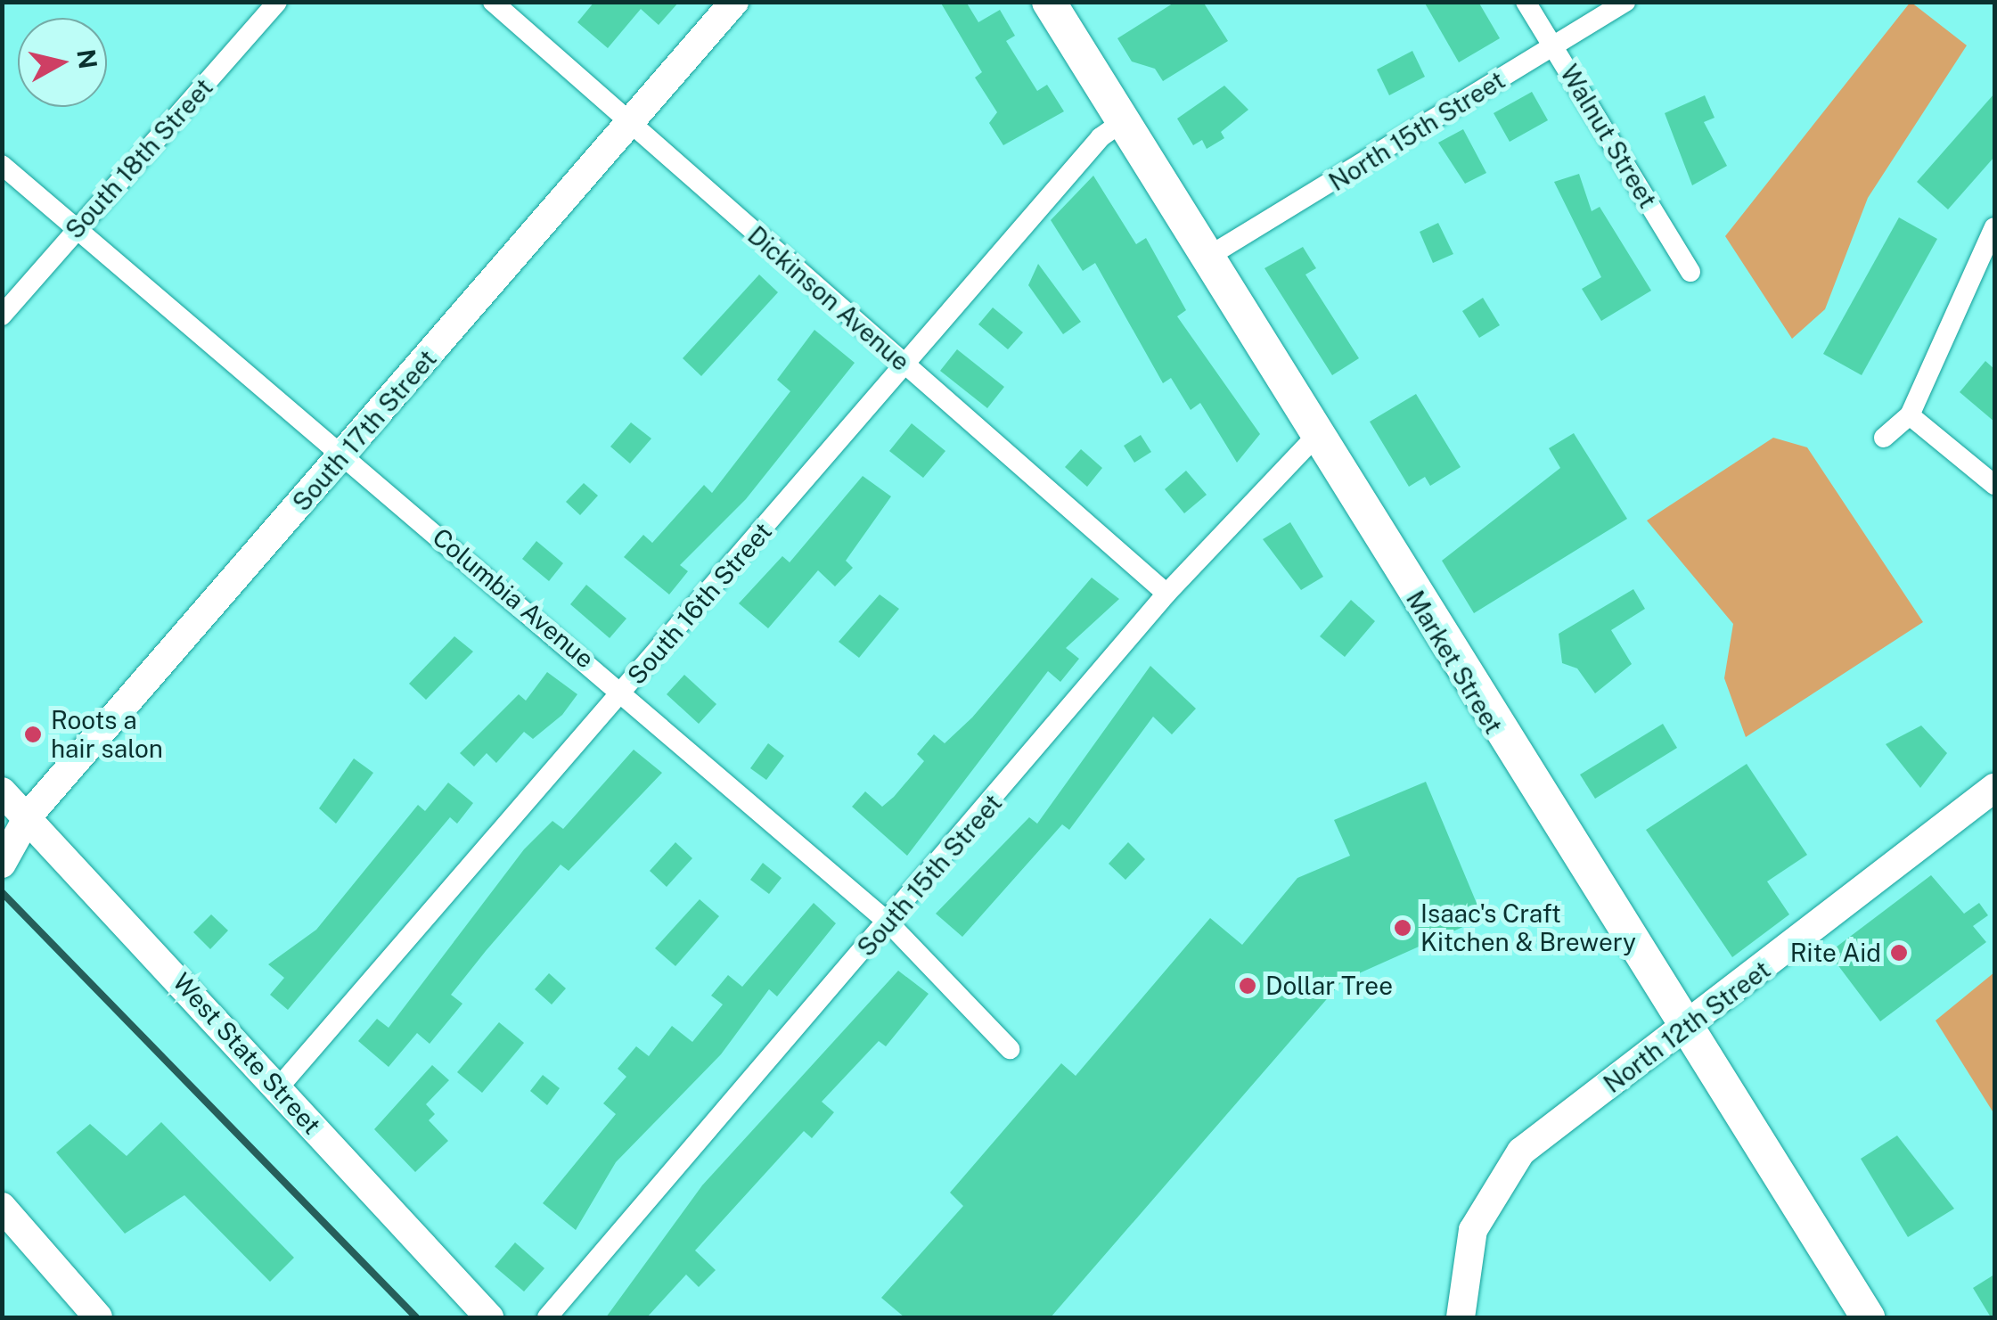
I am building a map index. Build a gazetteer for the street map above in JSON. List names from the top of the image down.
{
  "streets": {
    "main road": [
      "South 17th Street",
      "Market Street",
      "North 12th Street",
      "West State Street"
    ],
    "street": [
      "North 15th Street",
      "Walnut Street",
      "South 18th Street",
      "Dickinson Avenue",
      "Columbia Avenue",
      "South 16th Street",
      "South 15th Street"
    ]
  },
  "crossings": [
    ["North 15th Street", "Walnut Street"],
    ["North 15th Street", "Market Street"],
    ["South 18th Street", "Columbia Avenue"],
    ["Dickinson Avenue", "South 17th Street"],
    ["Dickinson Avenue", "South 16th Street"],
    ["Dickinson Avenue", "South 15th Street"],
    ["South 17th Street", "Columbia Avenue"],
    ["South 17th Street", "West State Street"],
    ["Columbia Avenue", "South 16th Street"],
    ["Columbia Avenue", "South 15th Street"],
    ["South 16th Street", "Market Street"],
    ["South 16th Street", "West State Street"],
    ["Market Street", "South 15th Street"],
    ["Market Street", "North 12th Street"]
  ],
  "places": [
    "Roots a hair salon",
    "Isaac's Craft Kitchen & Brewery",
    "Rite Aid",
    "Dollar Tree"
  ],
  "north": "right"
}
